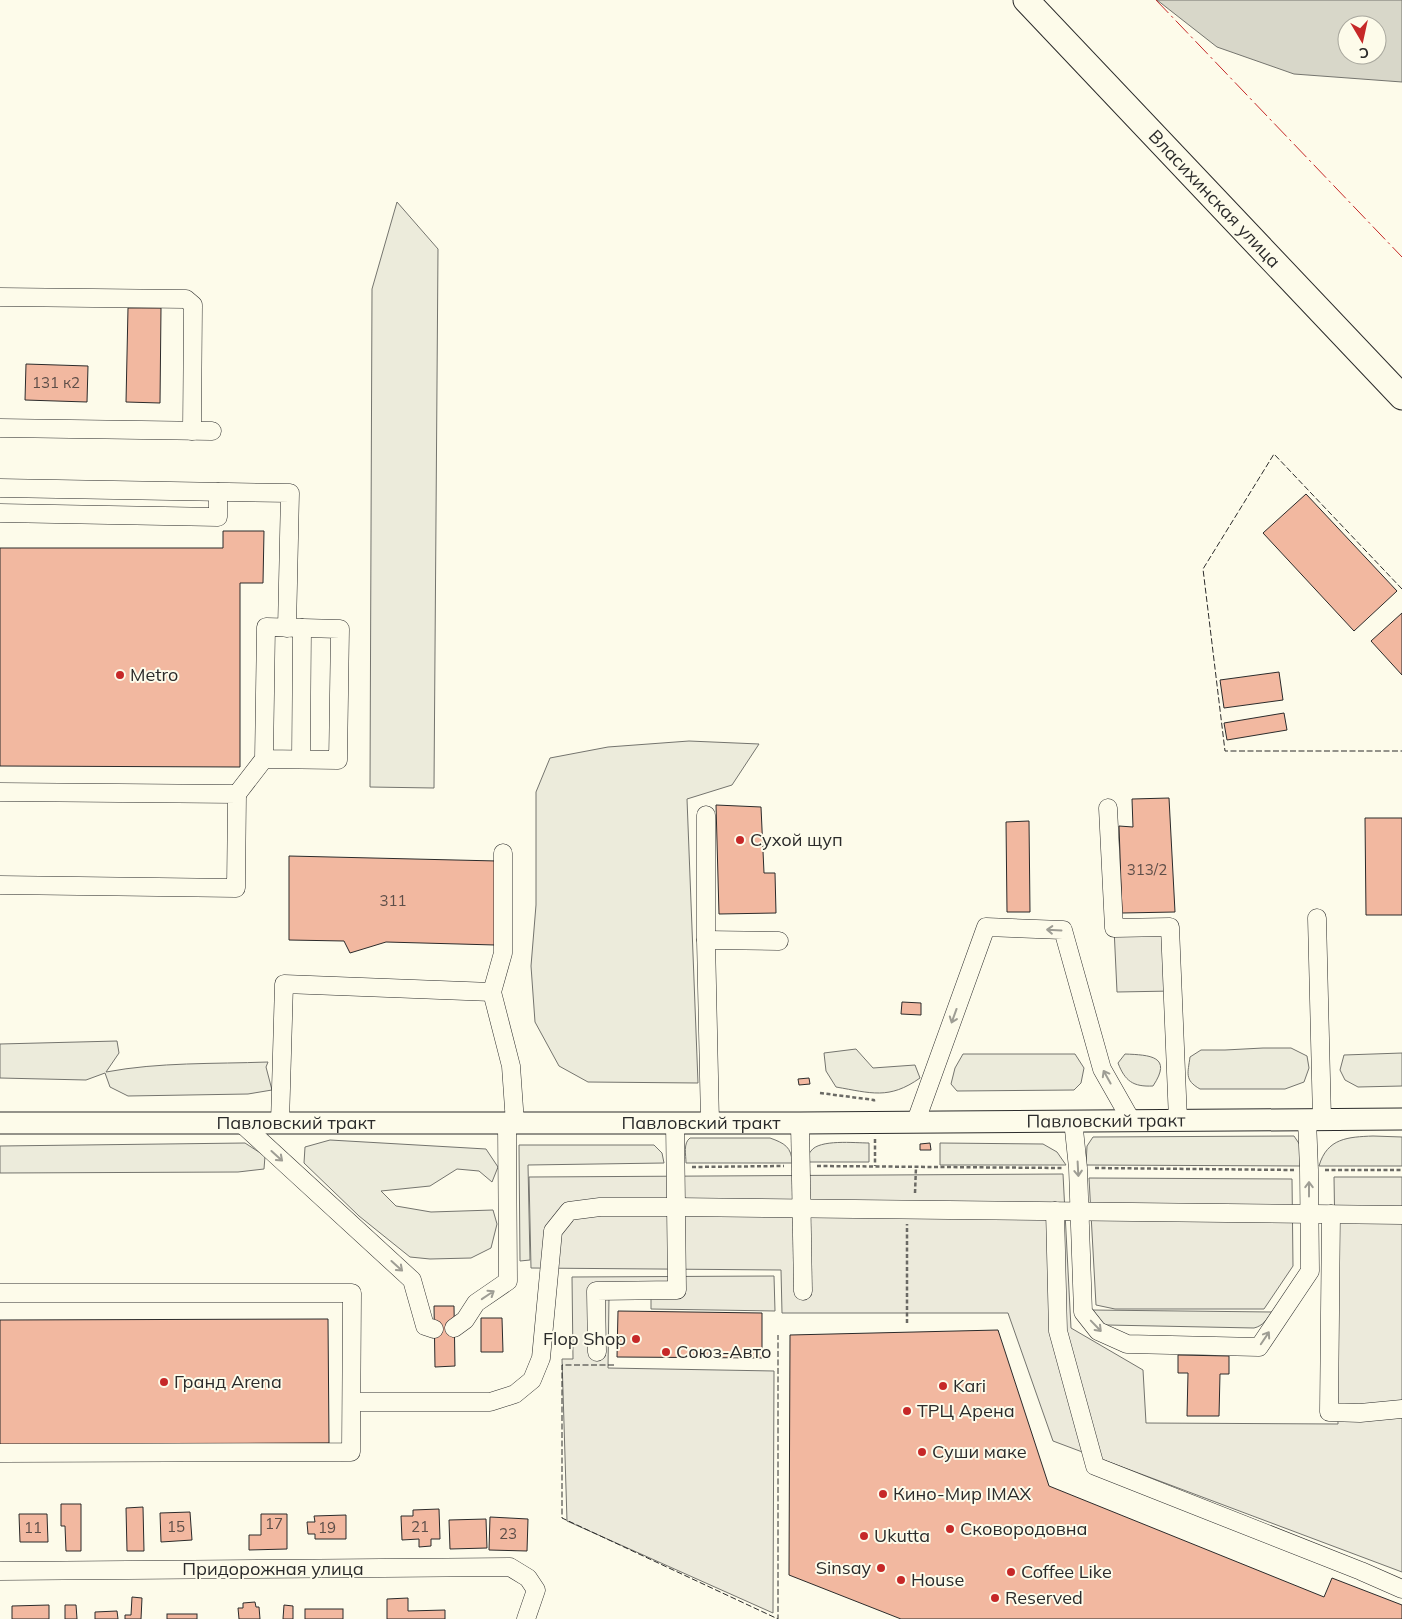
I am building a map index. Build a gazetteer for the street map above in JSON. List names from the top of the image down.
{
  "streets": {
    "highway": ["Власихинская улица"],
    "main road": ["Павловский тракт"],
    "street": ["Придорожная улица"]
  },
  "places": [
    "Metro",
    "Сухой щуп",
    "Flop Shop",
    "Союз-Авто",
    "Гранд Arena",
    "Kari",
    "ТРЦ Арена",
    "Суши маке",
    "Кино-Мир IMAX",
    "Сковородовна",
    "Ukutta",
    "Sinsay",
    "Coffee Like",
    "House",
    "Reserved"
  ],
  "house_numbers": [
    "131 к2",
    "313/2",
    "311",
    "17",
    "15",
    "21",
    "11",
    "19",
    "23"
  ],
  "north": "bottom"
}
